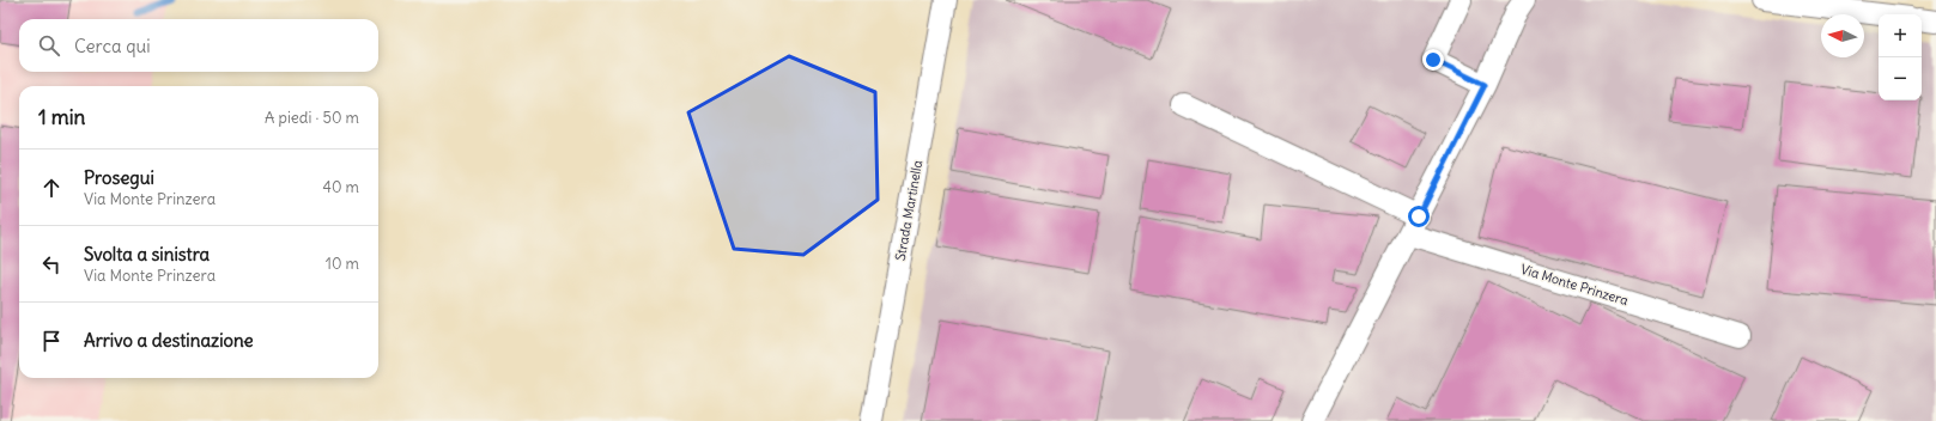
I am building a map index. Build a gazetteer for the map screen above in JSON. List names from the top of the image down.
{
  "streets": {
    "street": ["Strada Martinella", "Via Monte Prinzera"]
  },
  "north": "left",
  "page": {
    "map_buttons": ["+", "−"],
    "search": "Cerca qui",
    "heading": ["1 min", "A piedi · 50 m"],
    "list": [
      ["Prosegui", "Via Monte Prinzera", "40 m"],
      ["Svolta a sinistra", "Via Monte Prinzera", "10 m"],
      "Arrivo a destinazione"
    ]
  }
}
